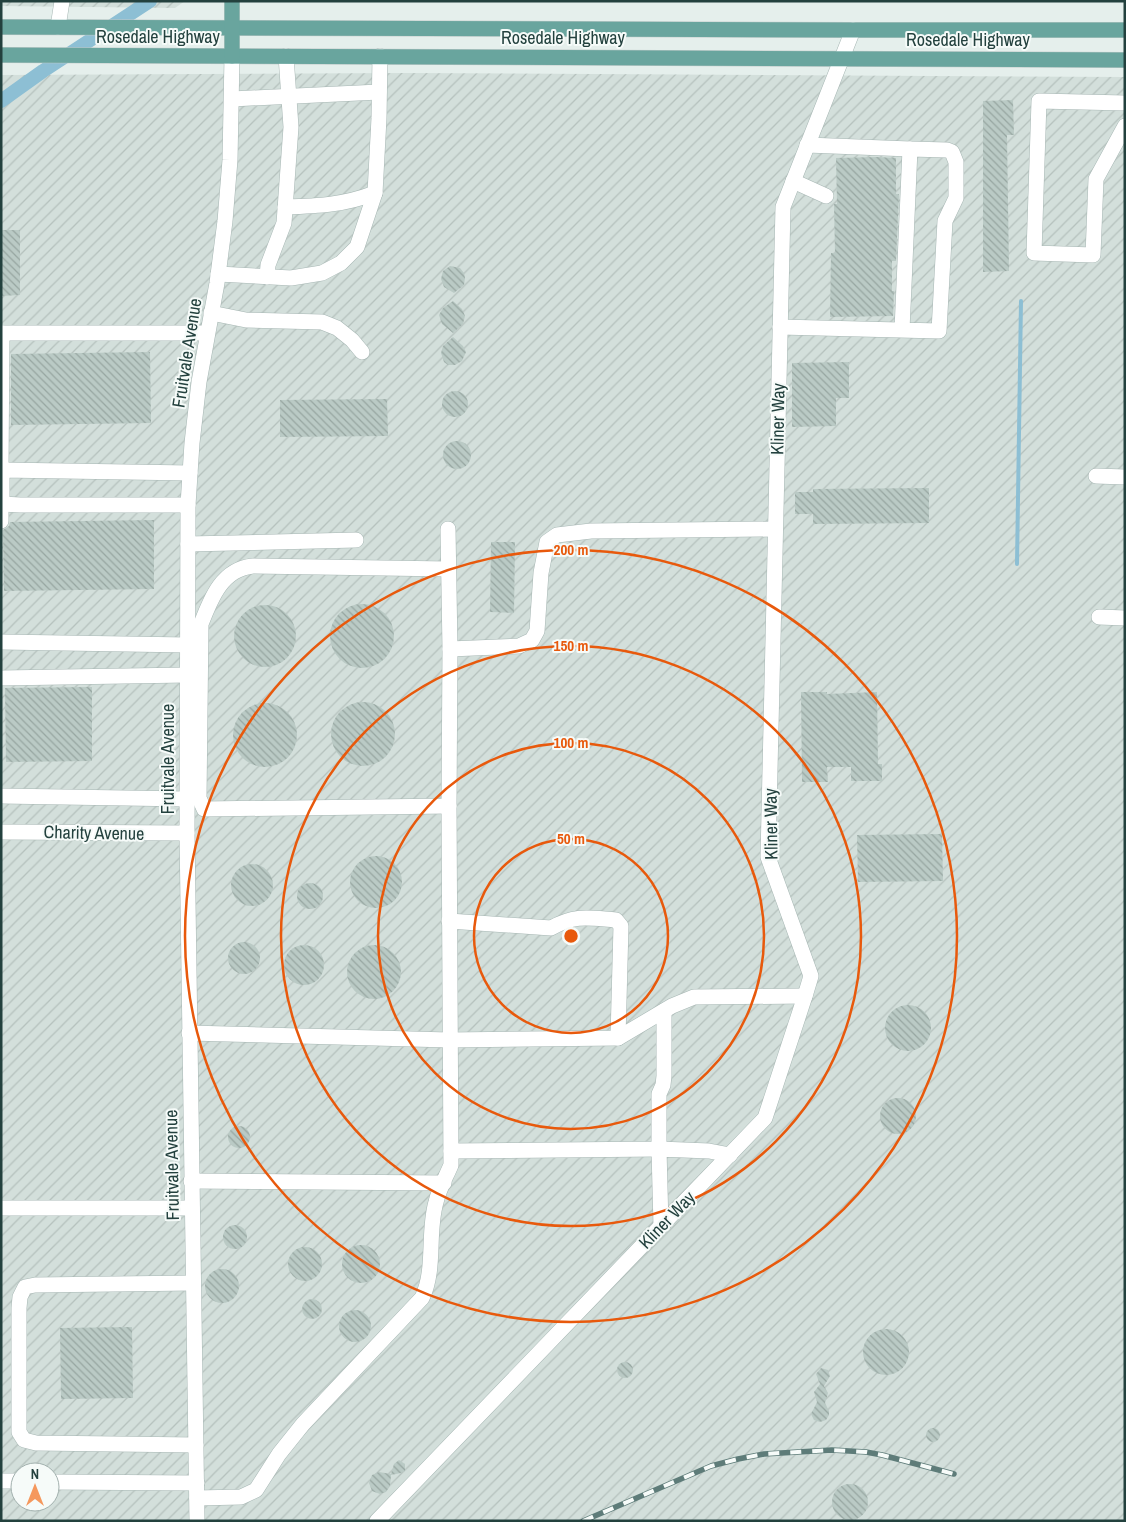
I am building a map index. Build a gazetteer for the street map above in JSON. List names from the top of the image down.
{
  "streets": {
    "main road": ["Rosedale Highway", "Fruitvale Avenue"],
    "street": ["Kliner Way", "Charity Avenue"]
  },
  "crossings": [
    ["Rosedale Highway", "Fruitvale Avenue"],
    ["Rosedale Highway", "Kliner Way"],
    ["Fruitvale Avenue", "Charity Avenue"]
  ],
  "north": "top",
  "rings": [
    "200 m",
    "150 m",
    "100 m",
    "50 m"
  ]
}
